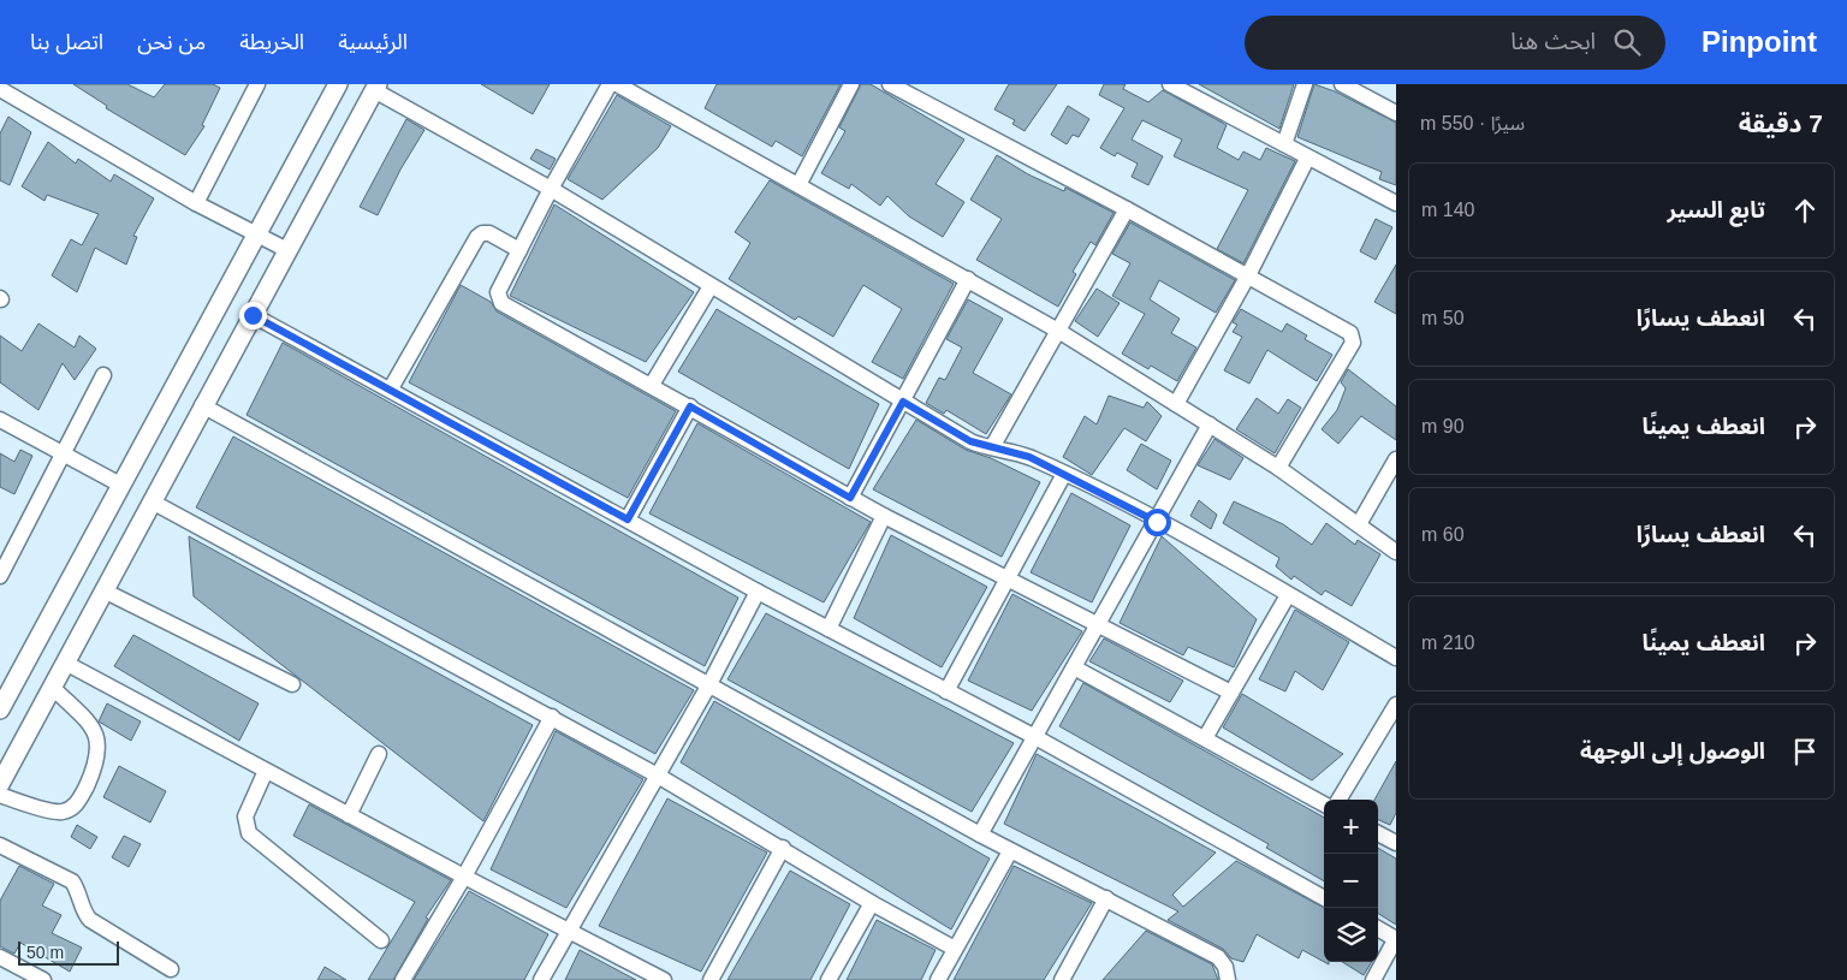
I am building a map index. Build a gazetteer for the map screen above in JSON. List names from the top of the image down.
{
  "scale_bar": "50 m",
  "page": {
    "header": "Pinpoint",
    "search": "ابحث هنا",
    "nav": [
      "الرئيسية",
      "الخريطة",
      "من نحن",
      "اتصل بنا"
    ],
    "heading": ["7 دقيقة", "سيرًا · 550 m"],
    "list": [
      ["تابع السير", "140 m"],
      ["انعطف يسارًا", "50 m"],
      ["انعطف يمينًا", "90 m"],
      ["انعطف يسارًا", "60 m"],
      ["انعطف يمينًا", "210 m"],
      "الوصول إلى الوجهة"
    ],
    "map_buttons": ["+", "−"],
    "scale": "50 m"
  }
}
